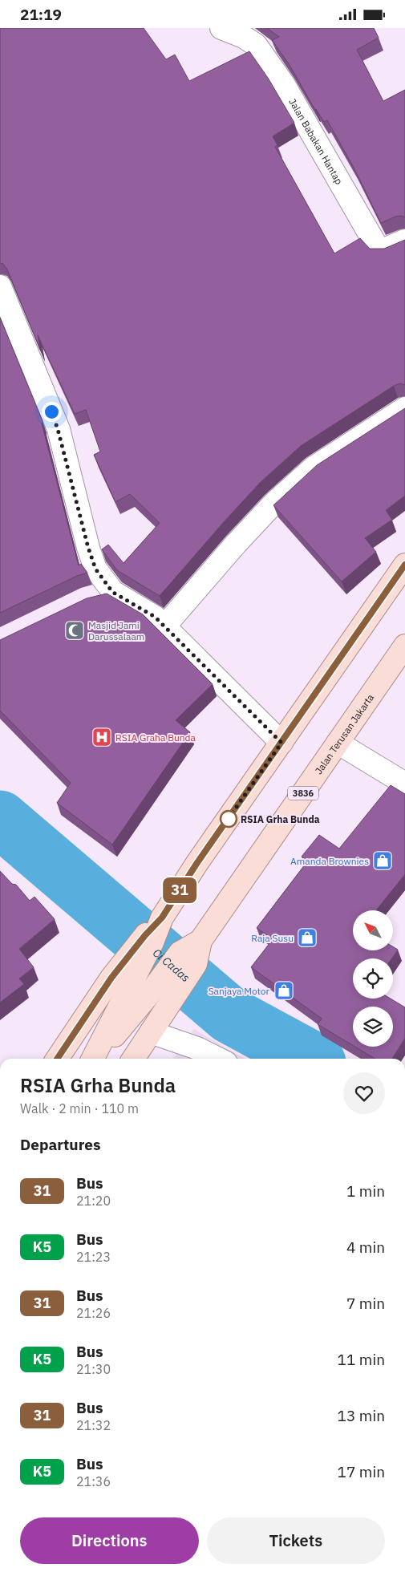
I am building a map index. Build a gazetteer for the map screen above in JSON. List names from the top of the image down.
{
  "streets": {
    "main road": ["Jalan Terusan Jakarta", "3836"],
    "street": ["Jalan Babakan Hantap"]
  },
  "water": ["Ci Cadas"],
  "places": {
    "mosque": ["Masjid Jami Darussalaam"],
    "hospital": ["RSIA Graha Bunda"],
    "other": ["RSIA Grha Bunda"],
    "shop": ["Amanda Brownies", "Raja Susu", "Sanjaya Motor"]
  },
  "lines": ["bus line 31"],
  "north": "top left",
  "page": {
    "status": "21:19",
    "on_map": "31",
    "heading": [
      ["RSIA Grha Bunda", "Walk · 2 min · 110 m"],
      "Departures"
    ],
    "list": [
      {
        "mark": "31",
        "name": "Bus",
        "note": "21:20",
        "value": "1 min"
      },
      {
        "mark": "K5",
        "name": "Bus",
        "note": "21:23",
        "value": "4 min"
      },
      {
        "mark": "31",
        "name": "Bus",
        "note": "21:26",
        "value": "7 min"
      },
      {
        "mark": "K5",
        "name": "Bus",
        "note": "21:30",
        "value": "11 min"
      },
      {
        "mark": "31",
        "name": "Bus",
        "note": "21:32",
        "value": "13 min"
      },
      {
        "mark": "K5",
        "name": "Bus",
        "note": "21:36",
        "value": "17 min"
      }
    ],
    "buttons": ["Directions", "Tickets"]
  }
}
